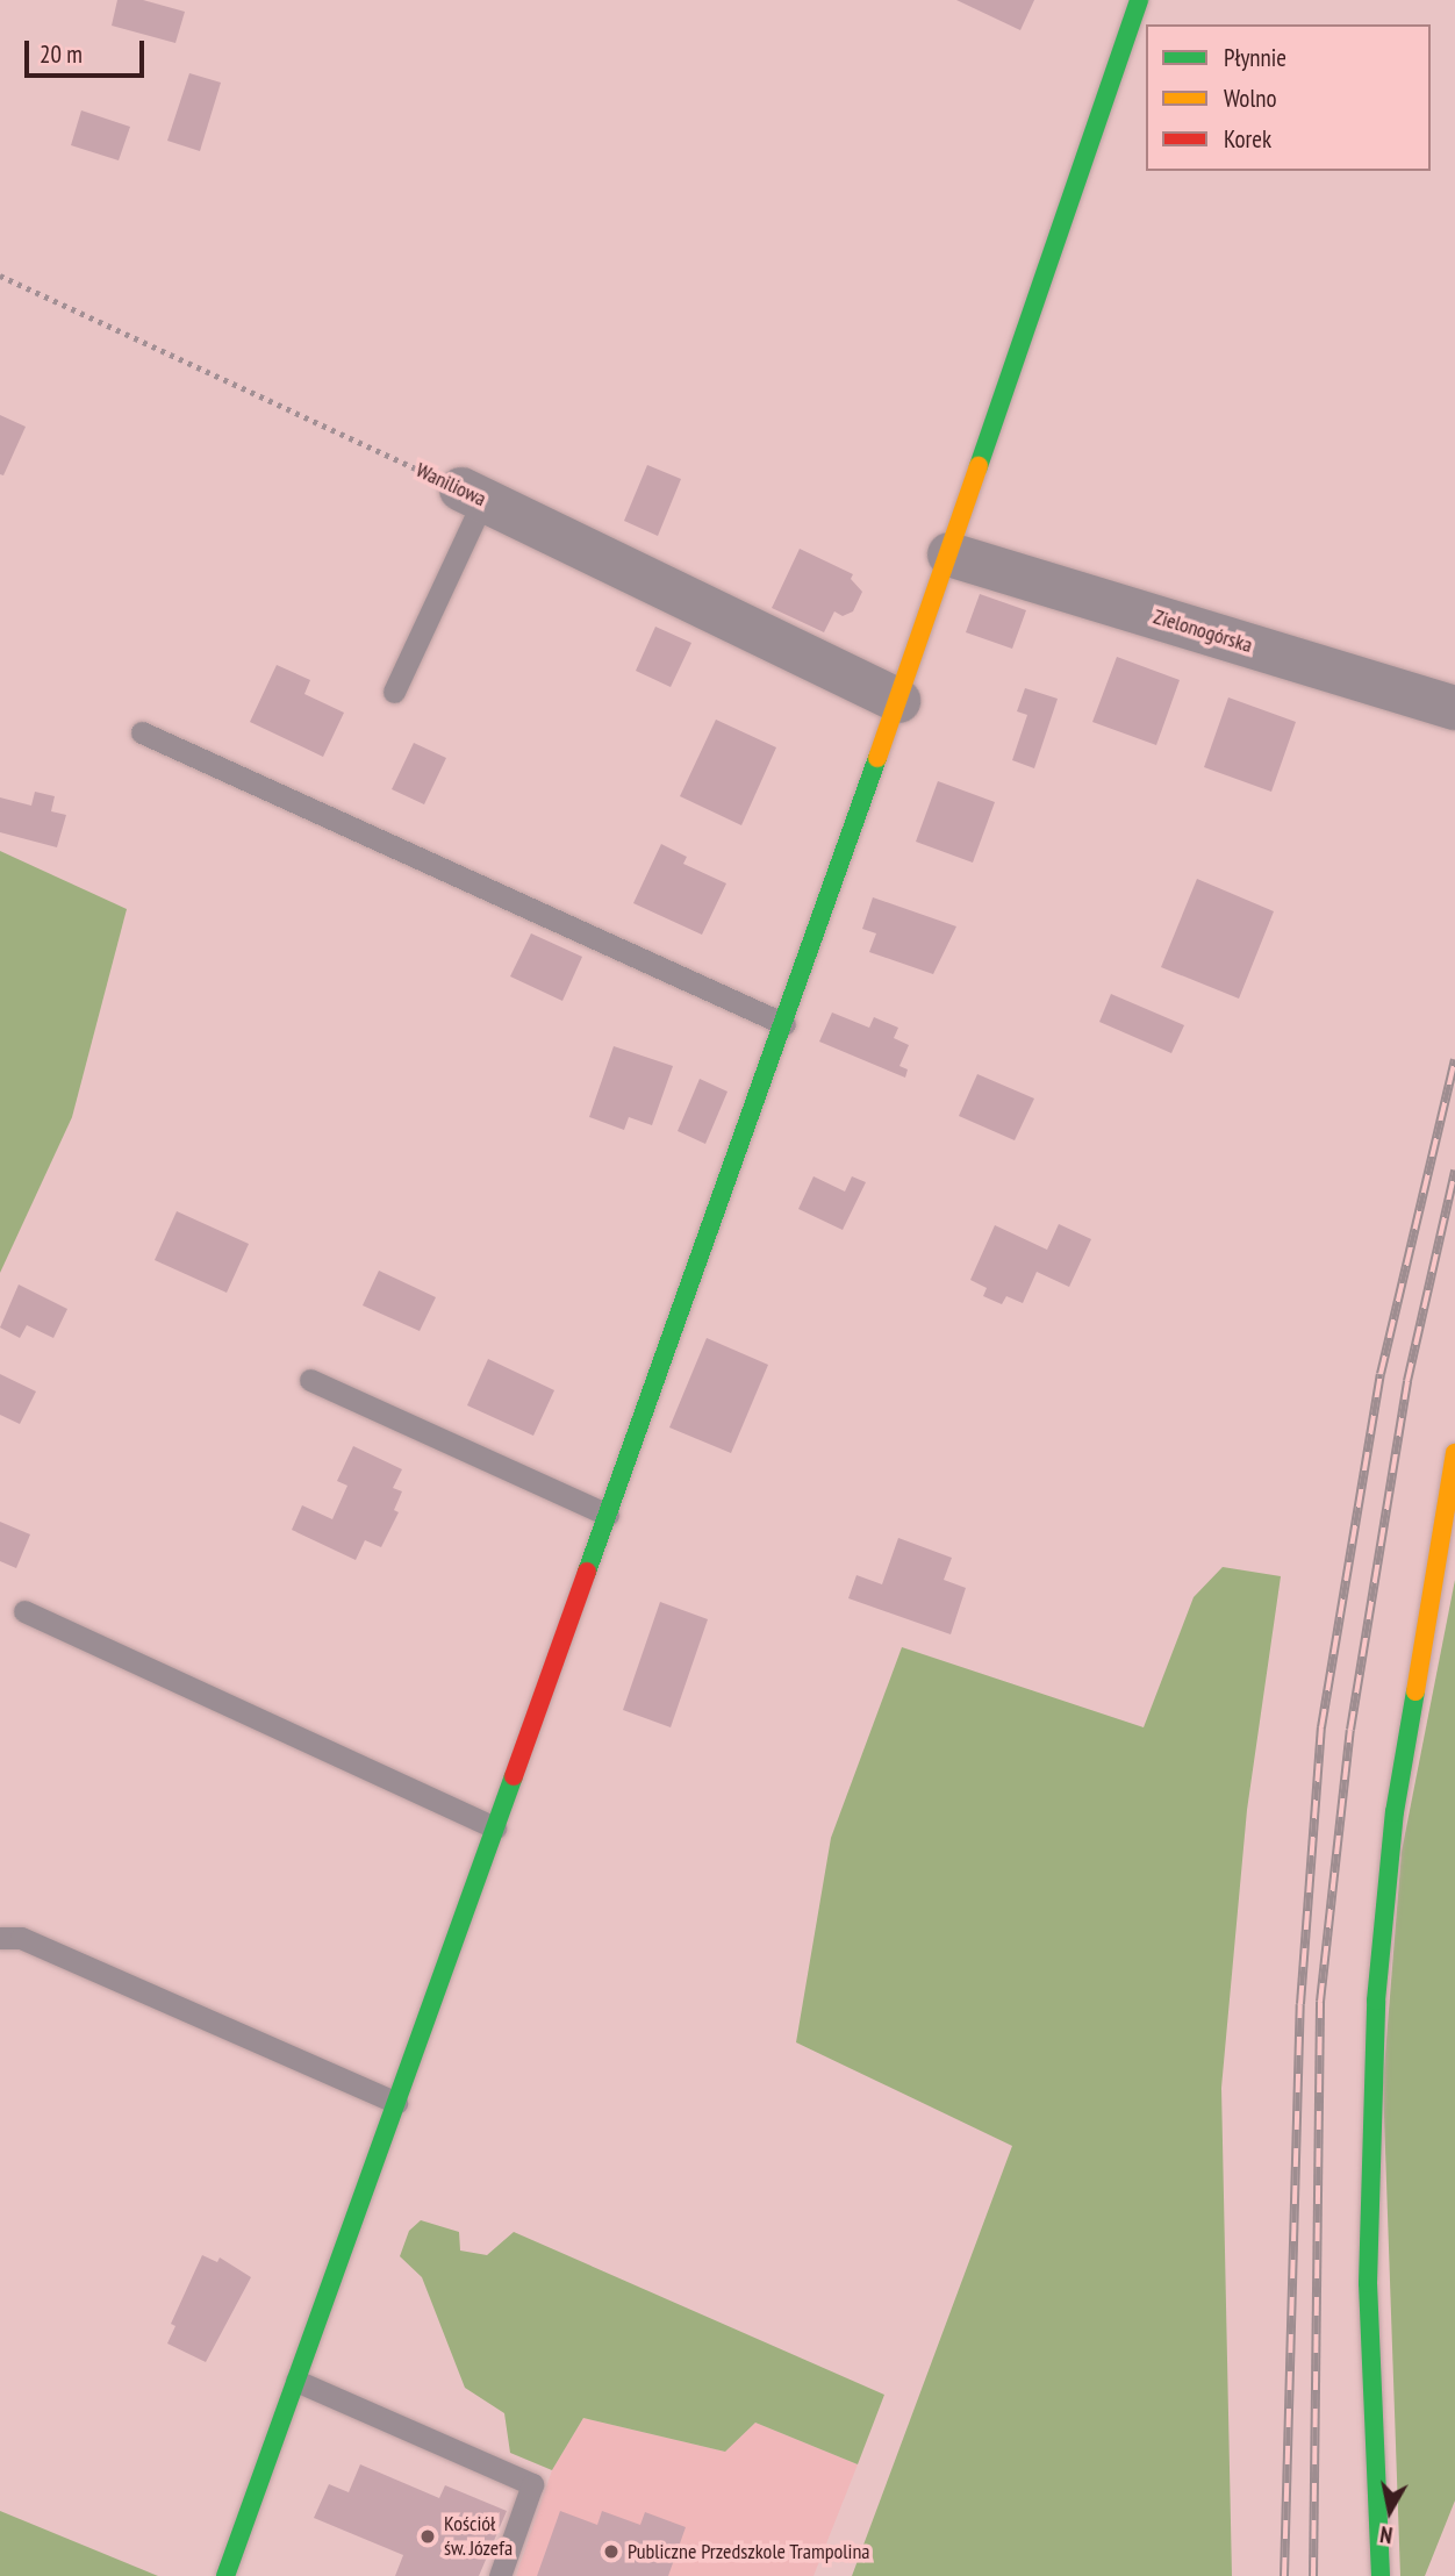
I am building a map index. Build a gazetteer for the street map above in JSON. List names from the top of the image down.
{
  "streets": {
    "street": ["Waniliowa", "Zielonogórska"]
  },
  "places": ["Kościół św. Józefa", "Publiczne Przedszkole Trampolina"],
  "legend": ["Płynnie", "Wolno", "Korek"],
  "scale_bar": "20 m",
  "north": "bottom"
}
